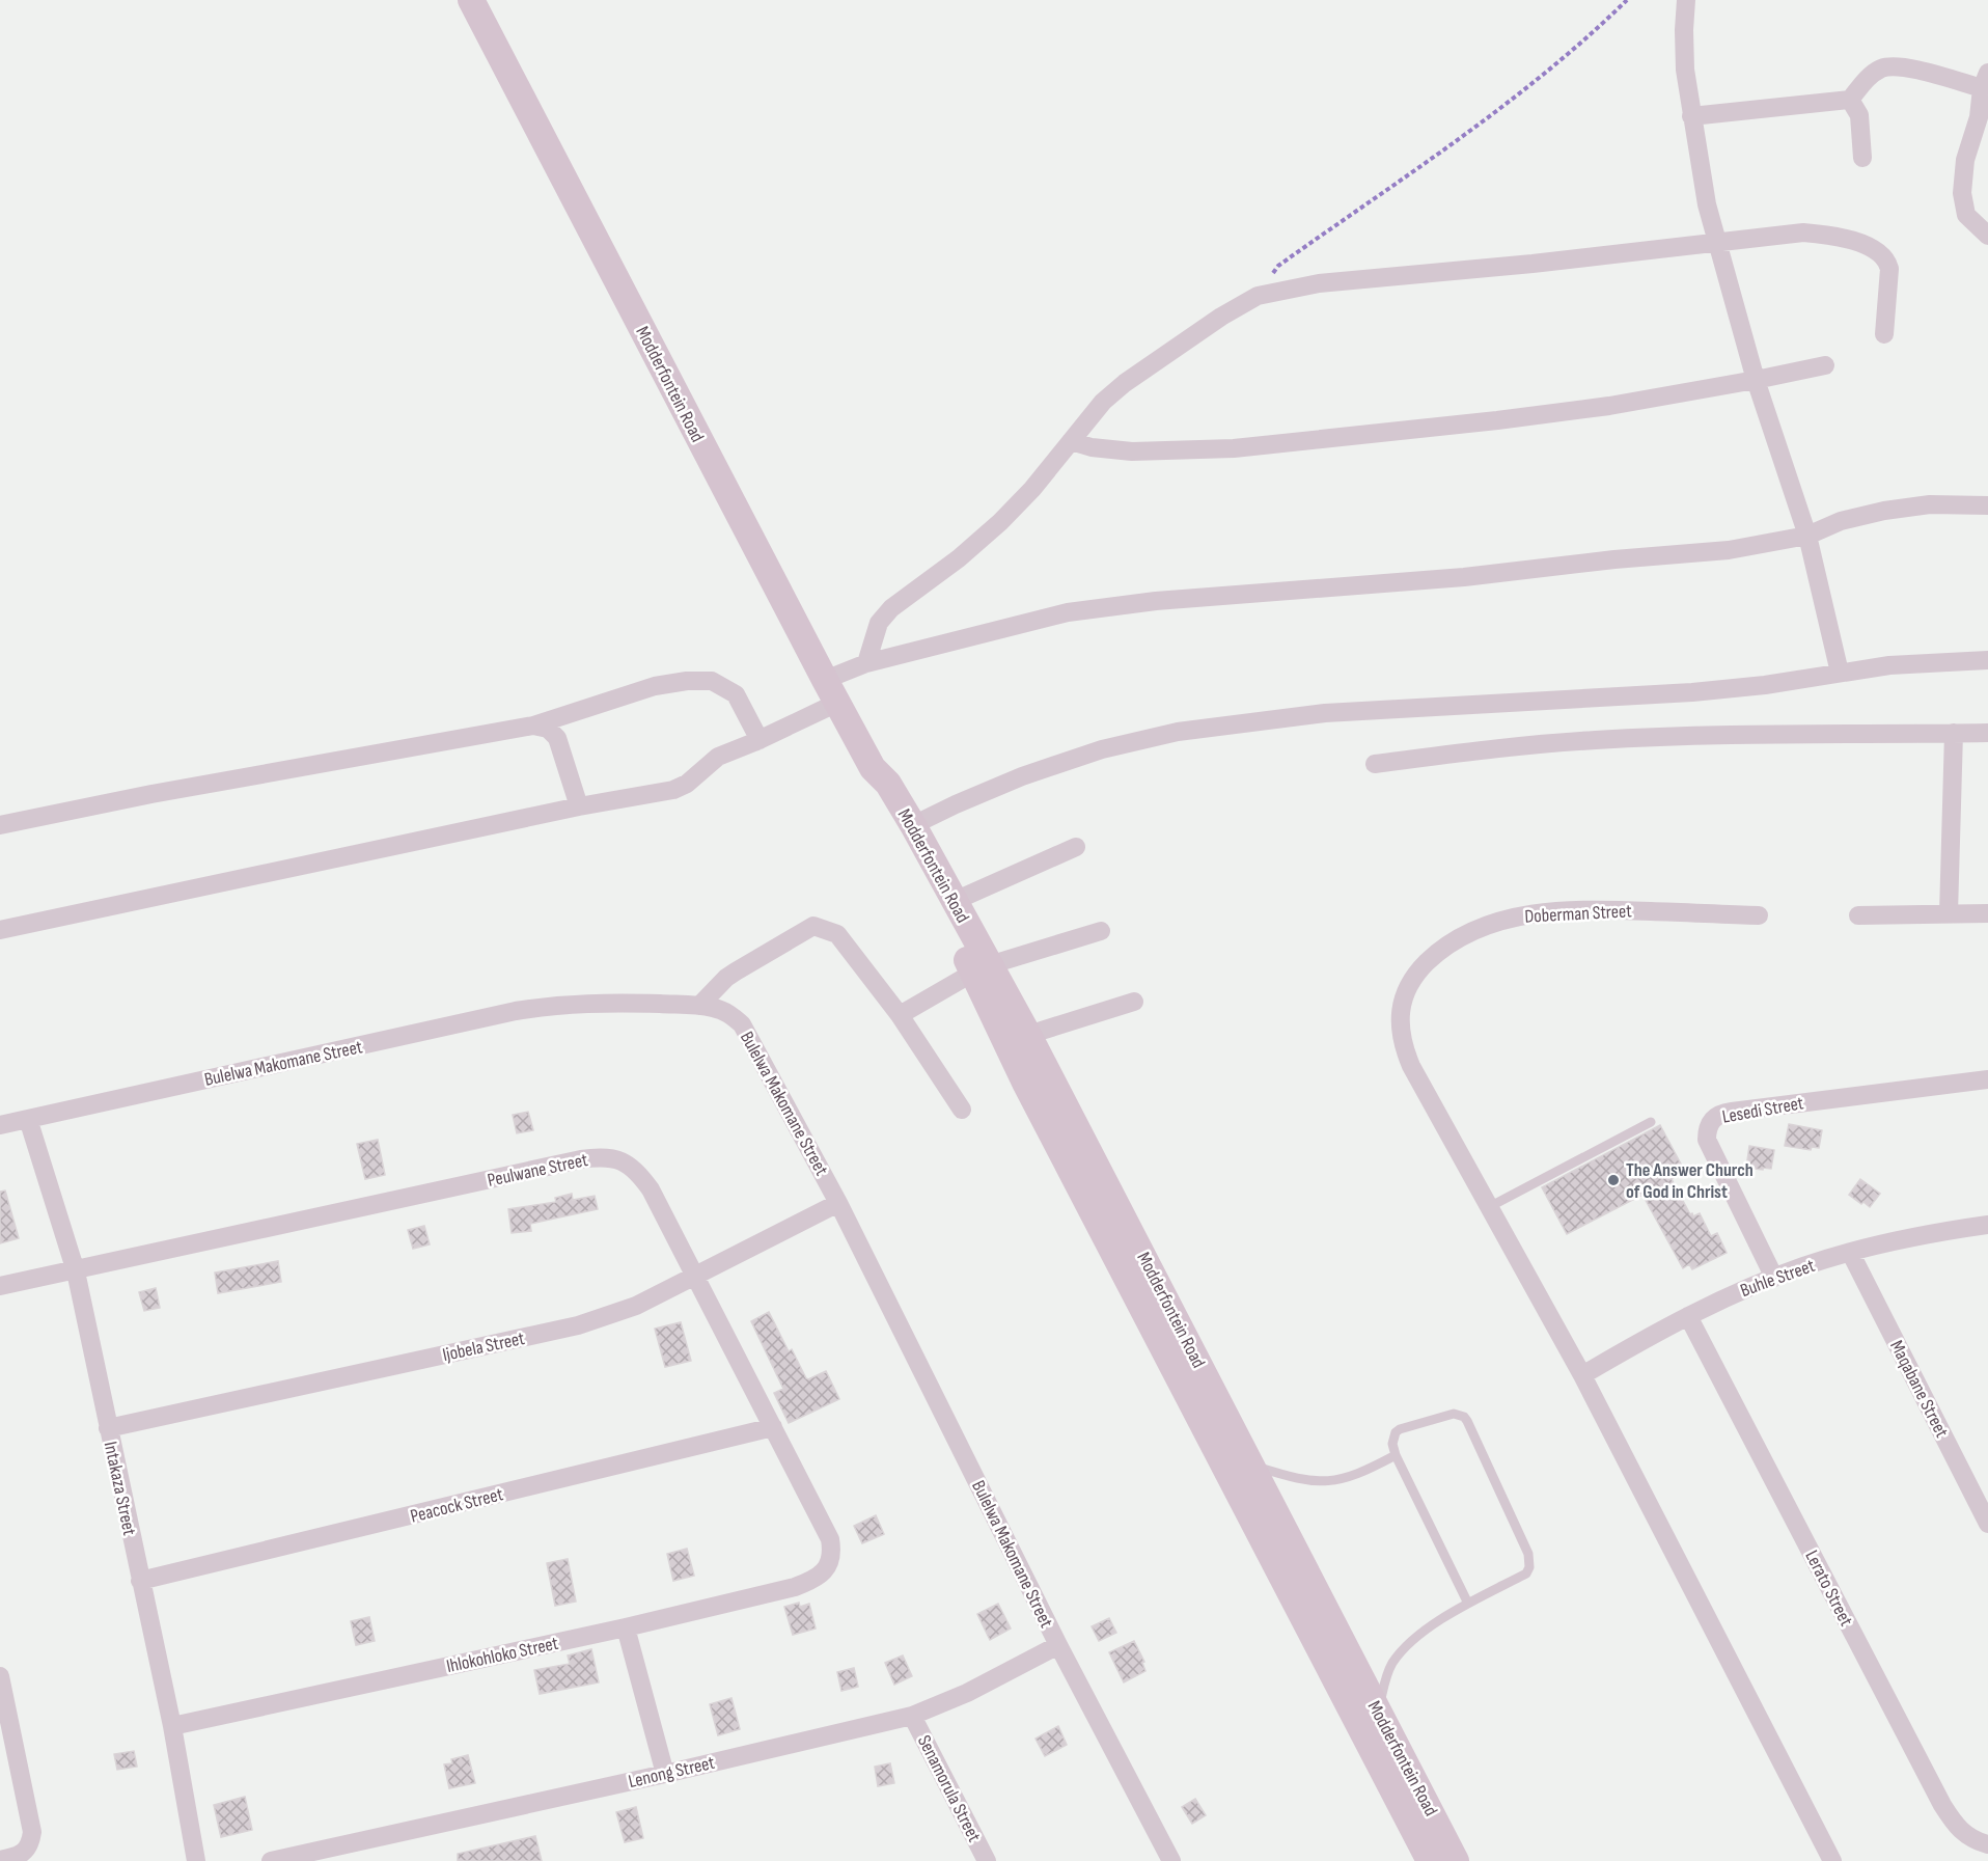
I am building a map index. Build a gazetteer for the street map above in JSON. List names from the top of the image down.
{
  "streets": {
    "main road": ["Modderfontein Road"],
    "street": [
      "Doberman Street",
      "Bulelwa Makomane Street",
      "Lesedi Street",
      "Peulwane Street",
      "Buhle Street",
      "Ijobela Street",
      "Maqabane Street",
      "Intakaza Street",
      "Peacock Street",
      "Lerato Street",
      "Ihlokohloko Street",
      "Lenong Street",
      "Senamorula Street"
    ]
  },
  "crossings": [
    ["Bulelwa Makomane Street", "Ijobela Street"],
    ["Bulelwa Makomane Street", "Intakaza Street"],
    ["Bulelwa Makomane Street", "Lenong Street"],
    ["Lesedi Street", "Buhle Street"],
    ["Peulwane Street", "Ijobela Street"],
    ["Peulwane Street", "Intakaza Street"],
    ["Peulwane Street", "Peacock Street"],
    ["Peulwane Street", "Ihlokohloko Street"],
    ["Buhle Street", "Maqabane Street"],
    ["Buhle Street", "Lerato Street"],
    ["Ijobela Street", "Intakaza Street"],
    ["Intakaza Street", "Peacock Street"],
    ["Intakaza Street", "Ihlokohloko Street"],
    ["Lenong Street", "Senamorula Street"]
  ],
  "places": ["The Answer Church of God in Christ"]
}
